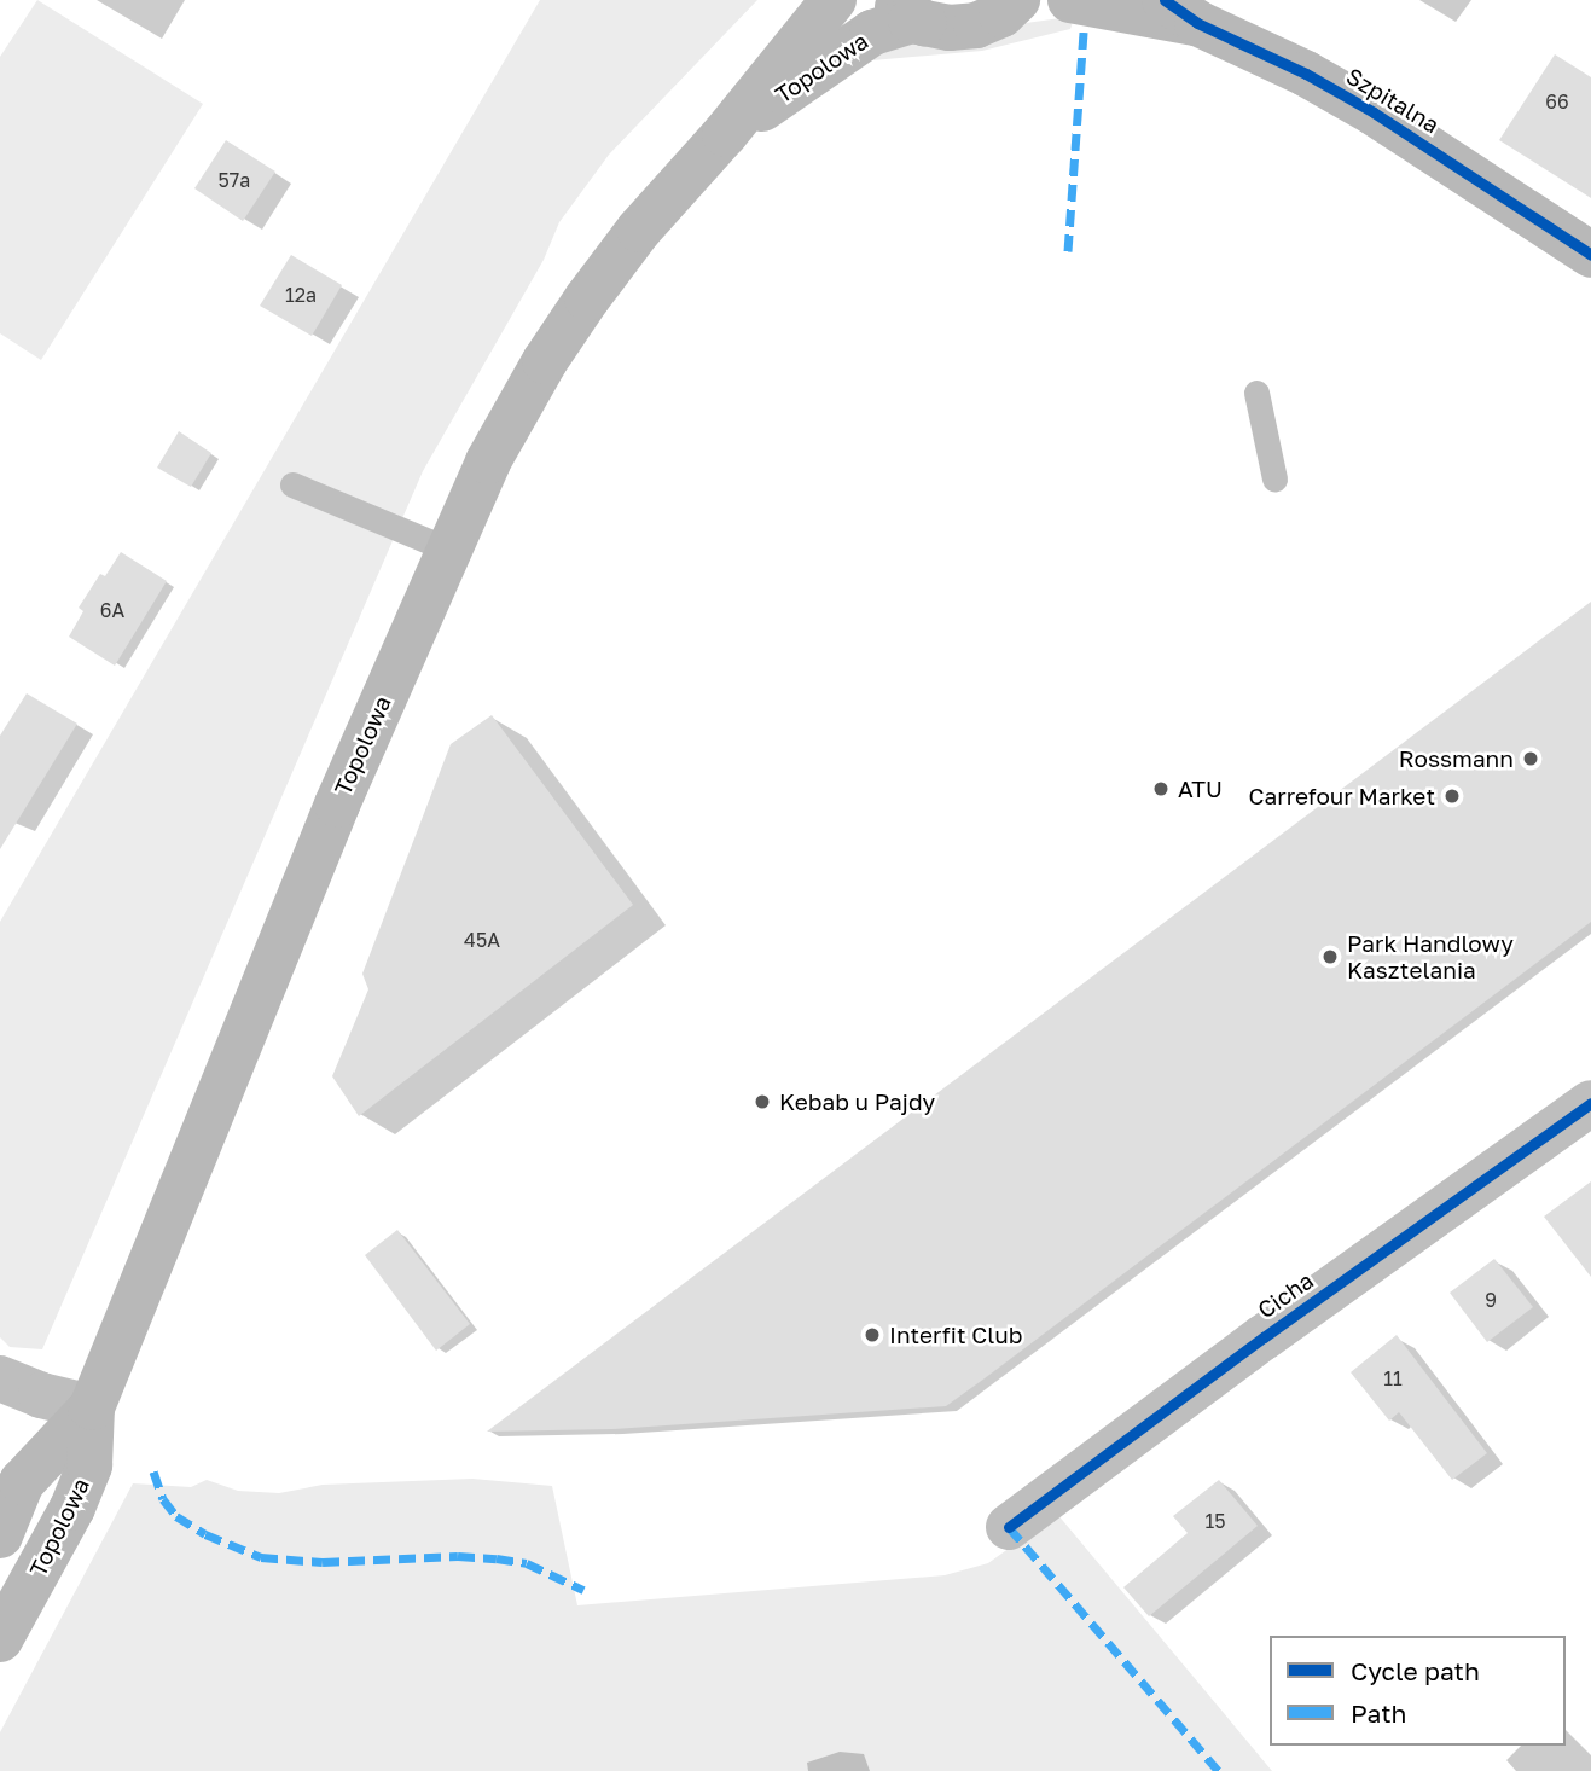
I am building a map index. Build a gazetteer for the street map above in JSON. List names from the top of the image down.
{
  "streets": {
    "main road": ["Topolowa", "Szpitalna"],
    "street": ["Cicha"]
  },
  "places": [
    "Rossmann",
    "ATU",
    "Carrefour Market",
    "Park Handlowy Kasztelania",
    "Kebab u Pajdy",
    "Interfit Club"
  ],
  "house_numbers": [
    "66",
    "57a",
    "12a",
    "6A",
    "45A",
    "9",
    "11",
    "15"
  ],
  "legend": ["Cycle path", "Path"]
}
